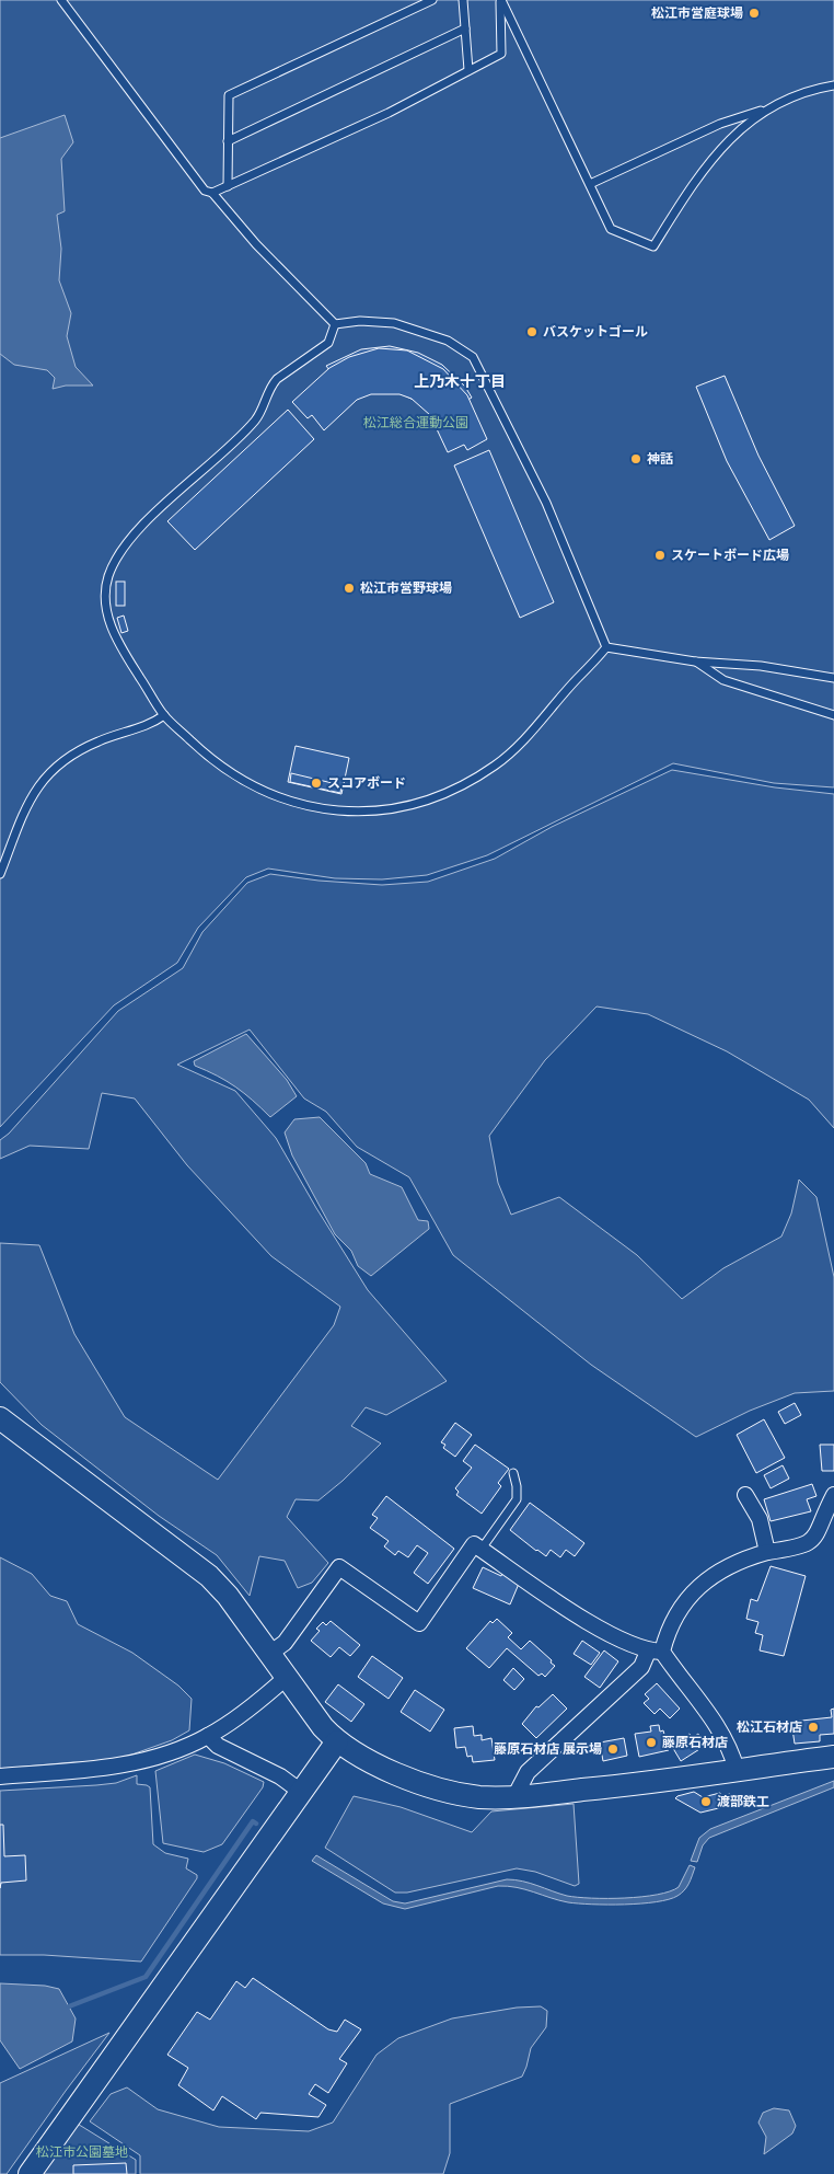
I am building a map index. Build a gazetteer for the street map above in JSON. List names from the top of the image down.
{
  "districts": ["上乃木十丁目"],
  "parks": ["松江総合運動公園", "松江市公園墓地"],
  "places": [
    "松江市営庭球場",
    "バスケットゴール",
    "神話",
    "スケートボード広場",
    "松江市営野球場",
    "スコアボード",
    "松江石材店",
    "藤原石材店",
    "藤原石材店 展示場",
    "渡部鉄工"
  ]
}
